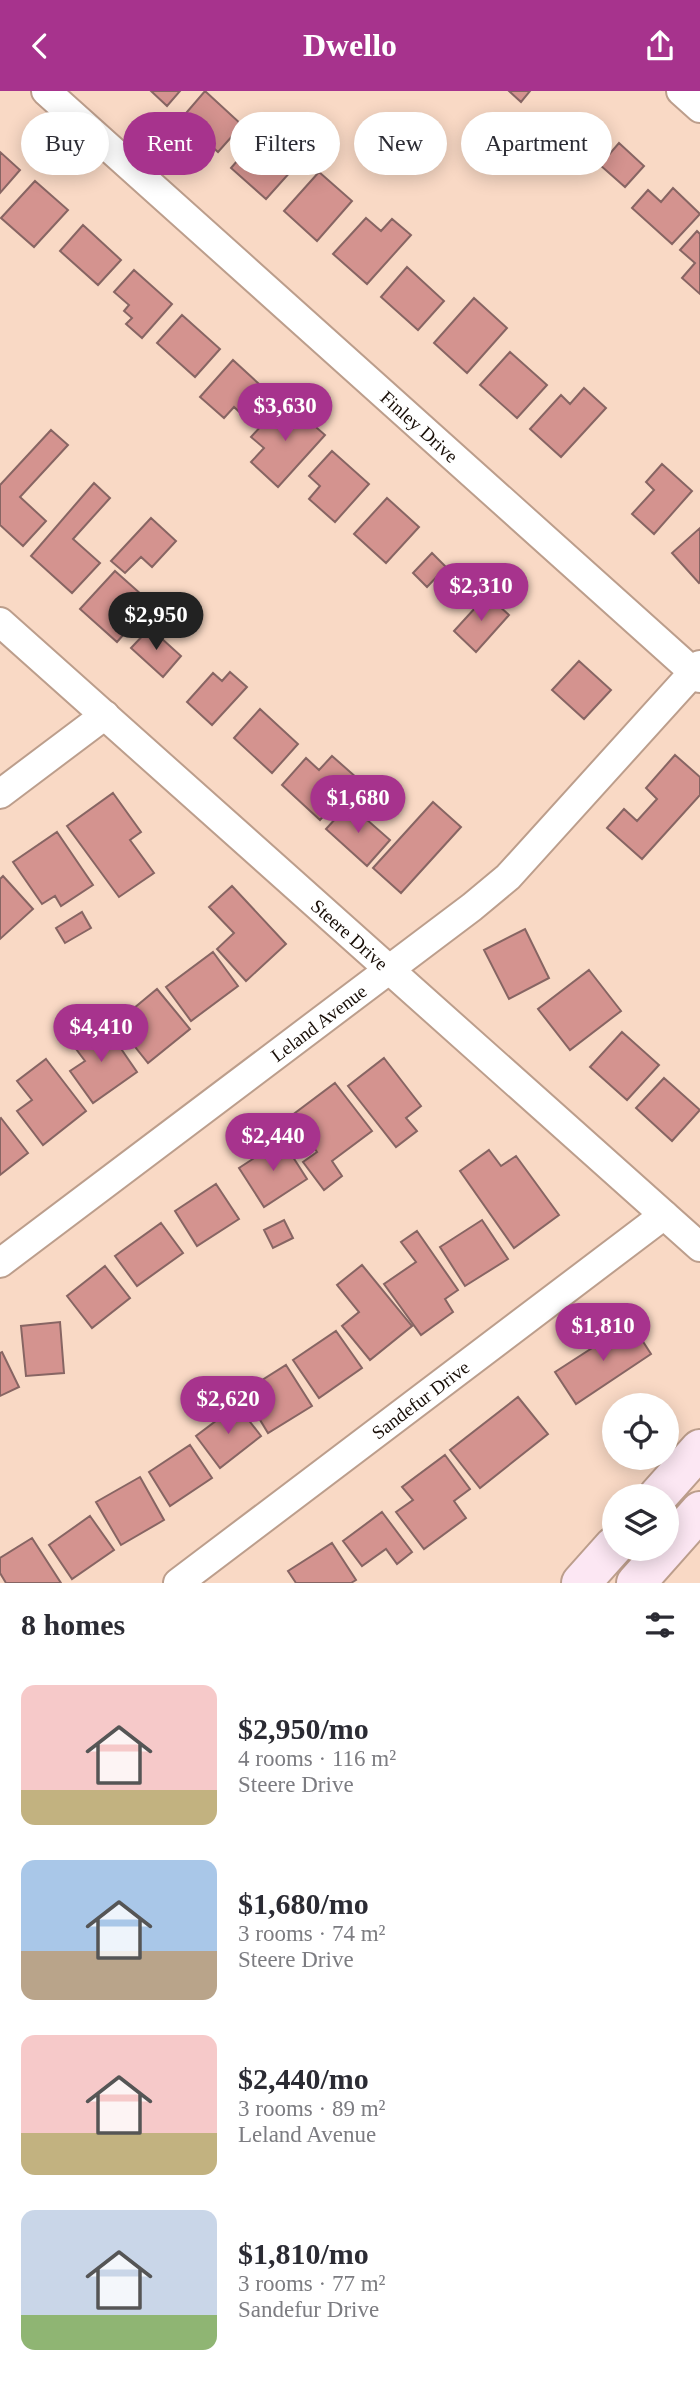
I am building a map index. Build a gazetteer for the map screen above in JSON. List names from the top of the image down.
{
  "streets": {
    "street": [
      "Finley Drive",
      "Steere Drive",
      "Leland Avenue",
      "Sandefur Drive"
    ]
  },
  "crossings": [
    ["Finley Drive", "Leland Avenue"],
    ["Steere Drive", "Leland Avenue"],
    ["Steere Drive", "Sandefur Drive"]
  ],
  "page": {
    "header": "Dwello",
    "chip": [
      "Buy",
      "Rent",
      "Filters",
      "New",
      "Apartment"
    ],
    "price": [
      "$3,630",
      "$2,310",
      "$2,950",
      "$1,680",
      "$4,410",
      "$2,440",
      "$1,810",
      "$2,620"
    ],
    "heading": "8 homes",
    "list": [
      {
        "name": "$2,950/mo",
        "note": "4 rooms · 116 m² · Steere Drive"
      },
      {
        "name": "$1,680/mo",
        "note": "3 rooms · 74 m² · Steere Drive"
      },
      {
        "name": "$2,440/mo",
        "note": "3 rooms · 89 m² · Leland Avenue"
      },
      {
        "name": "$1,810/mo",
        "note": "3 rooms · 77 m² · Sandefur Drive"
      }
    ]
  }
}
